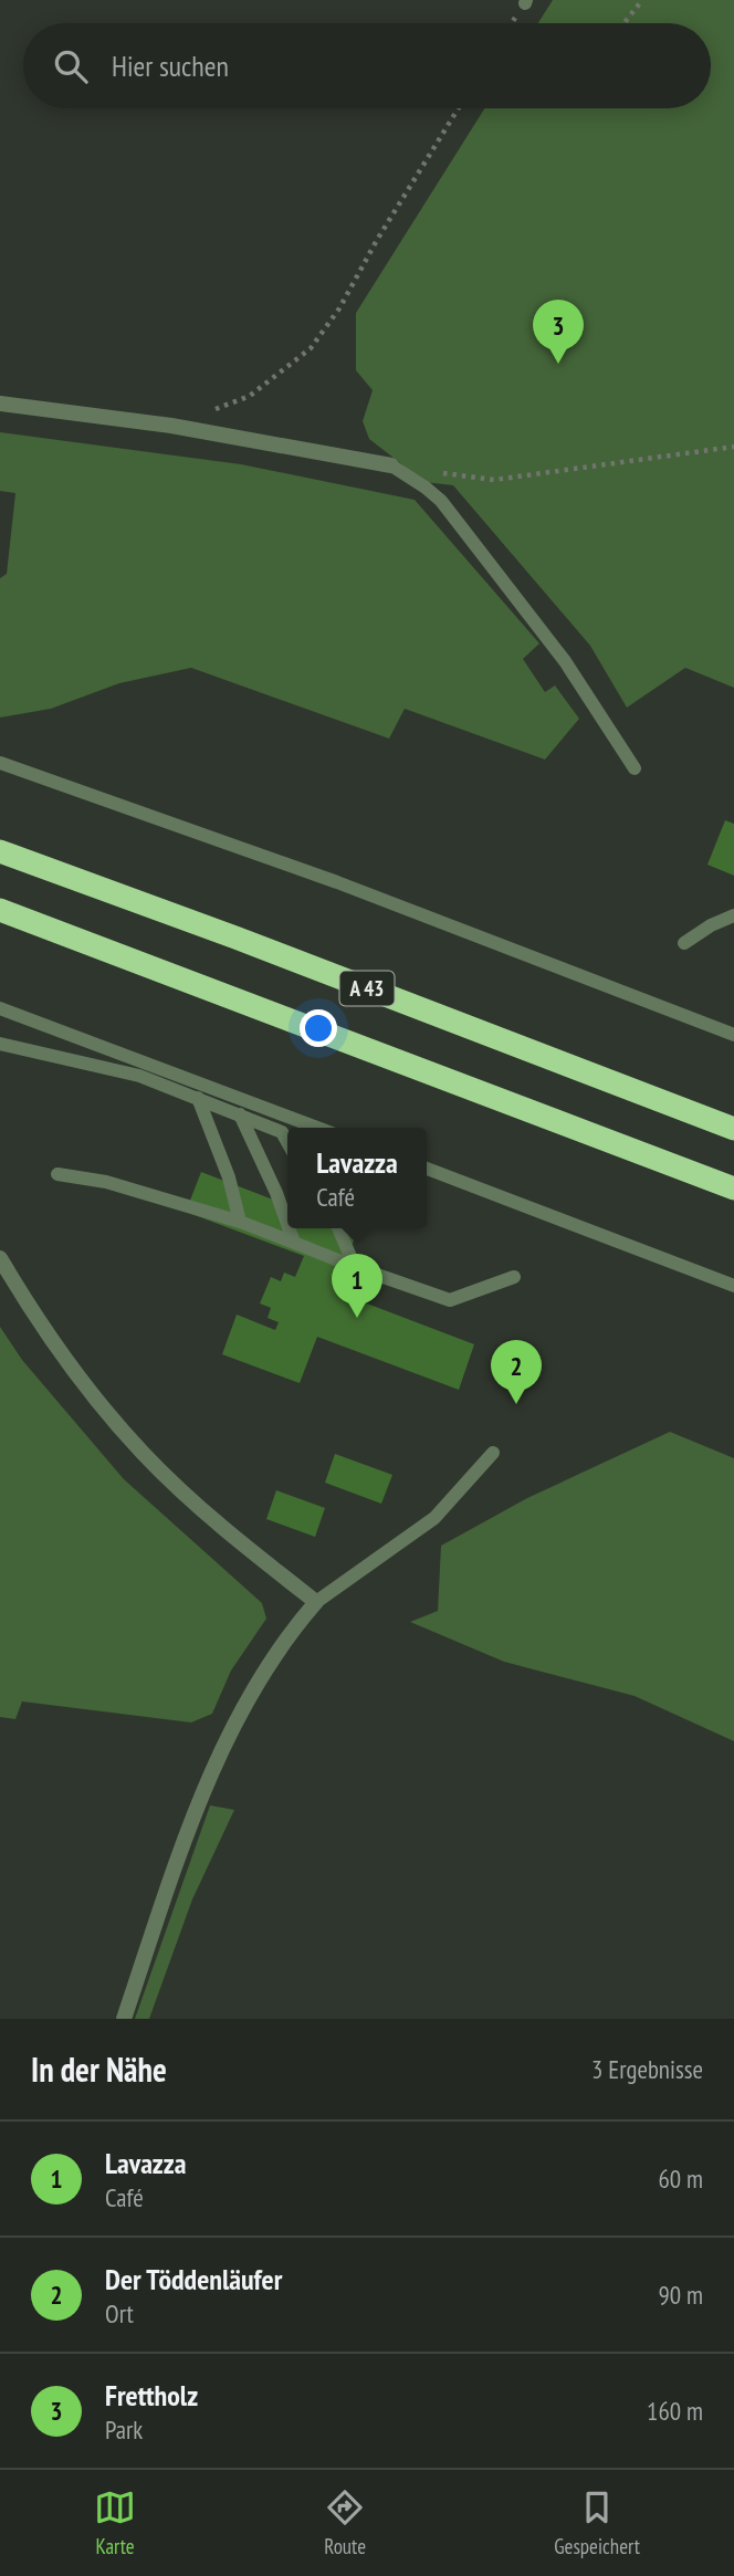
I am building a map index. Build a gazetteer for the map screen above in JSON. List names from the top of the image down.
{
  "streets": {
    "highway": ["A 43"]
  },
  "page": {
    "search": "Hier suchen",
    "pins": ["3", "1", "2"],
    "popup": ["Lavazza", "Café"],
    "heading": ["In der Nähe", "3 Ergebnisse"],
    "list": [
      {
        "mark": "1",
        "name": "Lavazza",
        "note": "Café",
        "value": "60 m"
      },
      {
        "mark": "2",
        "name": "Der Töddenläufer",
        "note": "Ort",
        "value": "90 m"
      },
      {
        "mark": "3",
        "name": "Frettholz",
        "note": "Park",
        "value": "160 m"
      }
    ],
    "nav": ["Karte", "Route", "Gespeichert"]
  }
}
